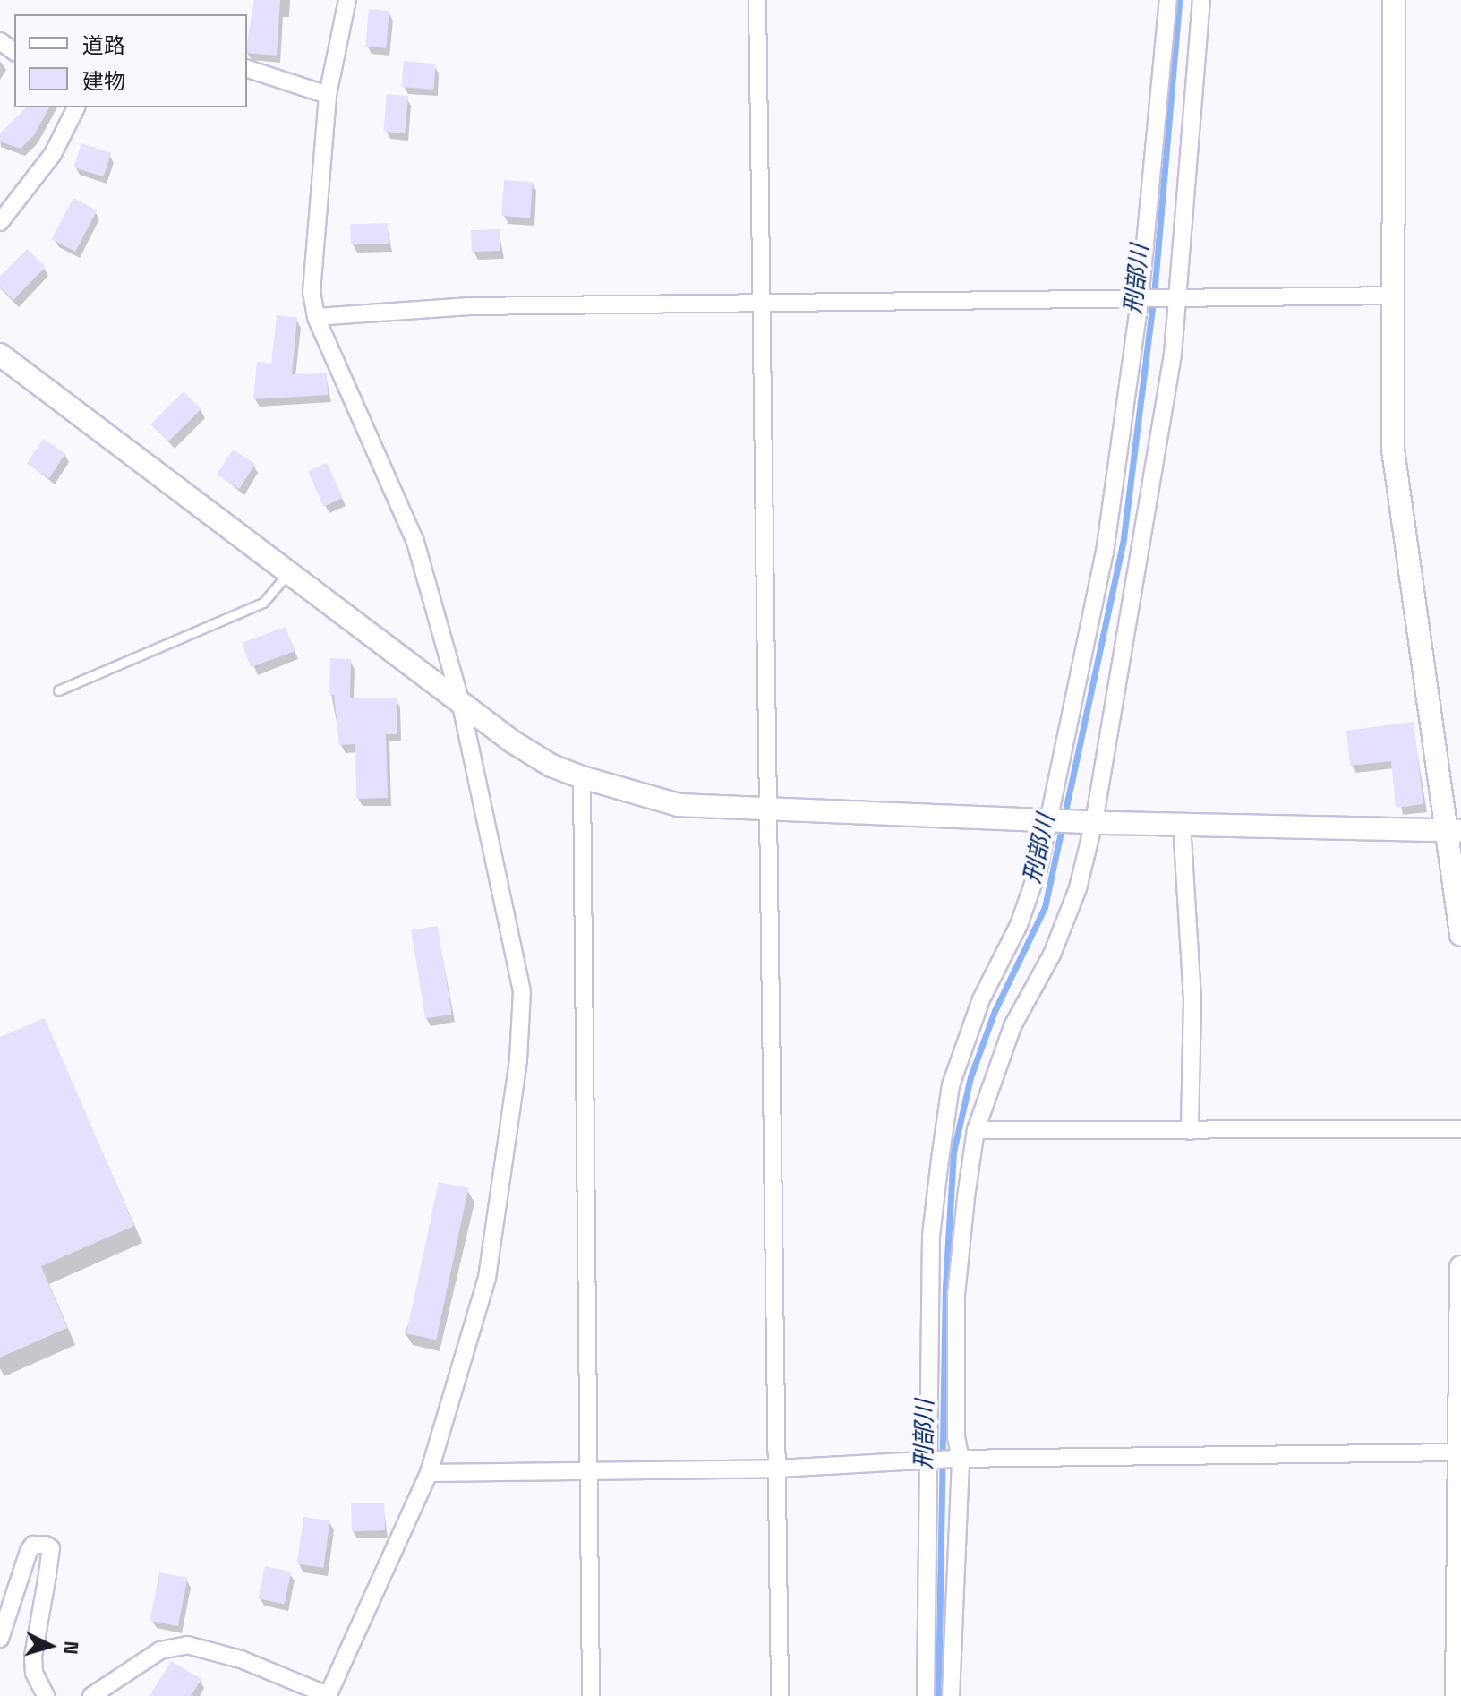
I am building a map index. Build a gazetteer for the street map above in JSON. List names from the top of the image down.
{
  "water": ["刑部川"],
  "legend": ["道路", "建物"],
  "north": "right"
}
